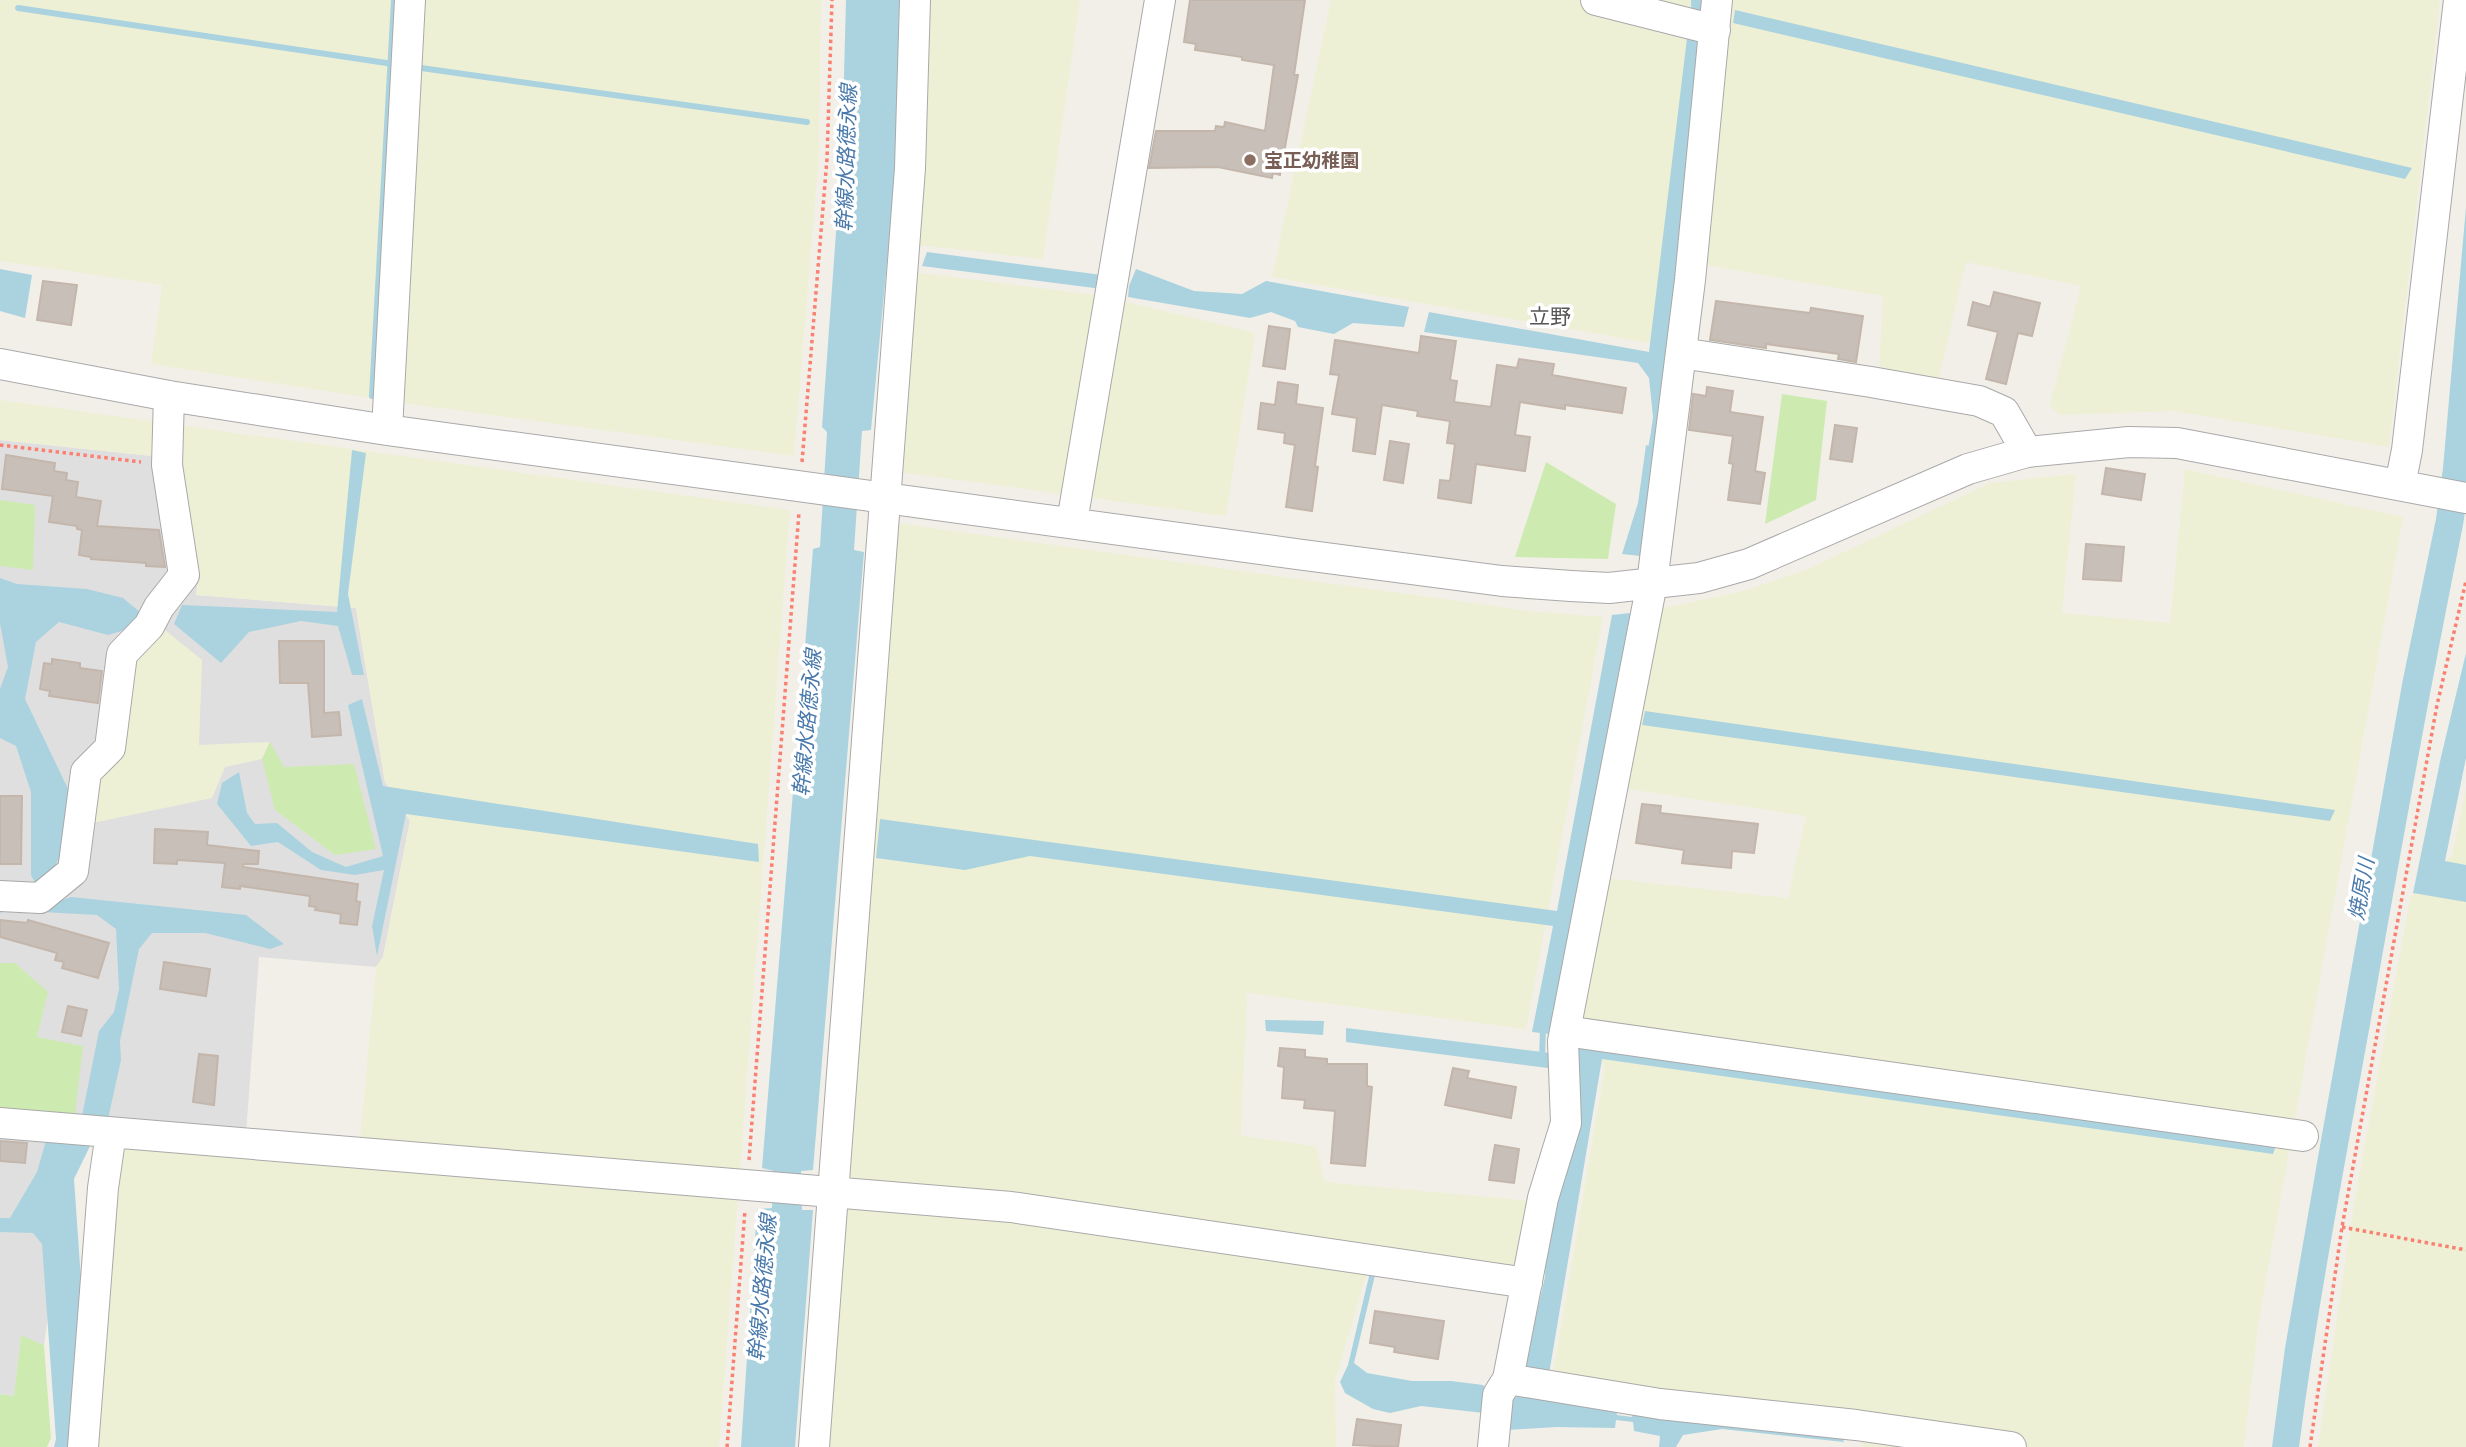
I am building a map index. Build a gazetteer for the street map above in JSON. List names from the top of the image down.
{
  "districts": ["立野"],
  "water": ["幹線水路徳永線", "焼原川"],
  "places": ["宝正幼稚園"]
}
